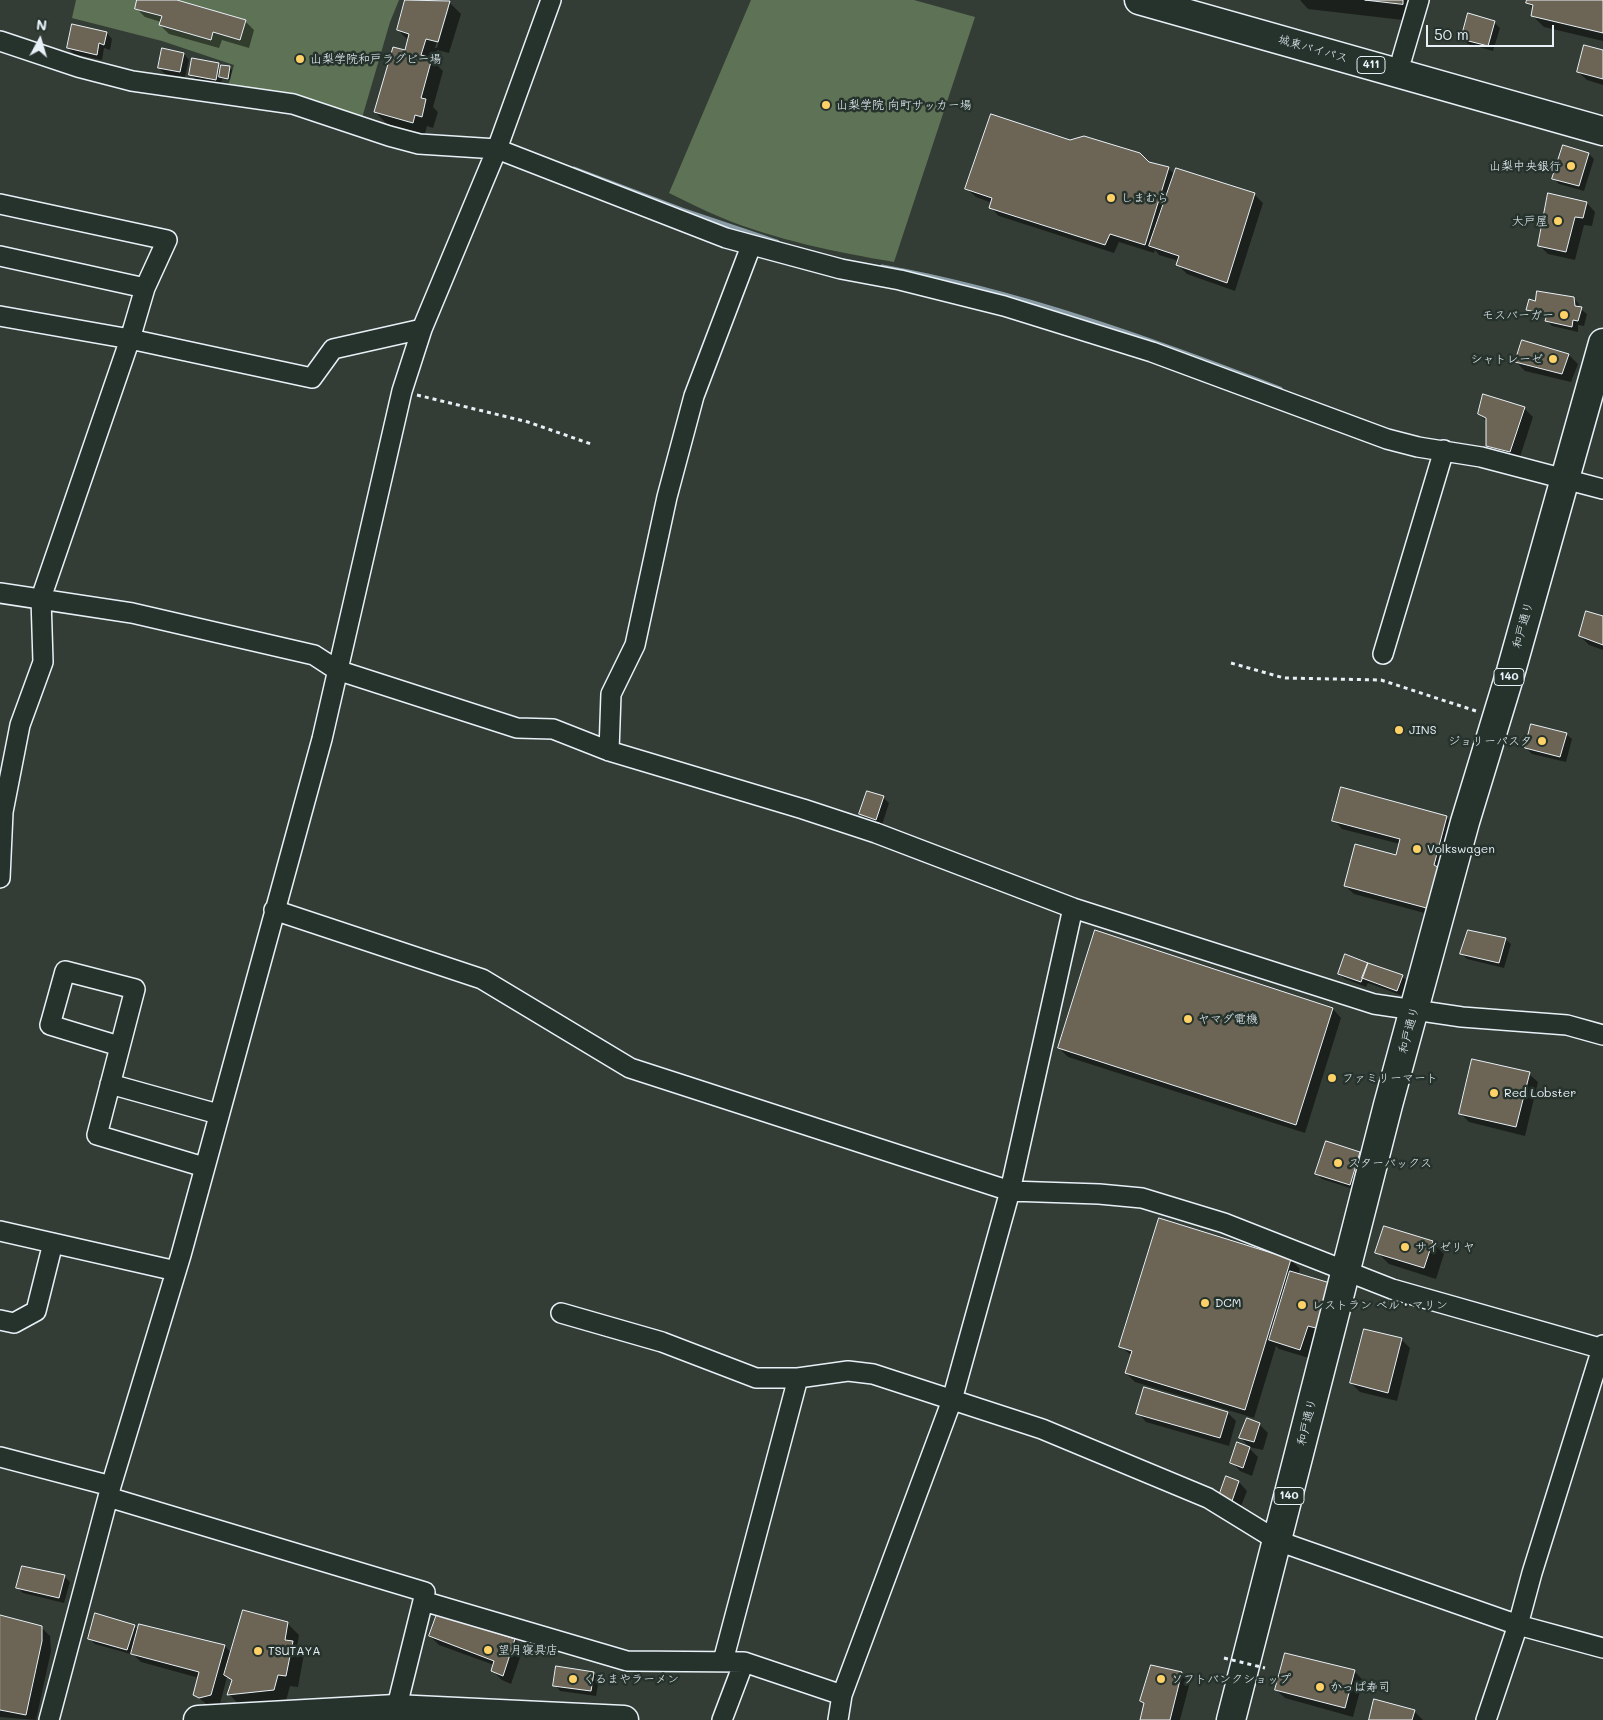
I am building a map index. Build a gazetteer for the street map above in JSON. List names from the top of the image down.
{
  "streets": {
    "highway": [
      "城東バイパス",
      "411",
      "和戸通り",
      "140"
    ]
  },
  "places": [
    "山梨学院和戸ラグビー場",
    "山梨学院 向町サッカー場",
    "山梨中央銀行",
    "しまむら",
    "大戸屋",
    "モスバーガー",
    "シャトレーゼ",
    "JINS",
    "ジョリーパスタ",
    "Volkswagen",
    "ヤマダ電機",
    "ファミリーマート",
    "Red Lobster",
    "スターバックス",
    "サイゼリヤ",
    "DCM",
    "レストラン ベル・マリン",
    "望月寝具店",
    "TSUTAYA",
    "くるまやラーメン",
    "ソフトバンクショップ",
    "かっぱ寿司"
  ],
  "scale_bar": "50 m",
  "north": "top"
}
